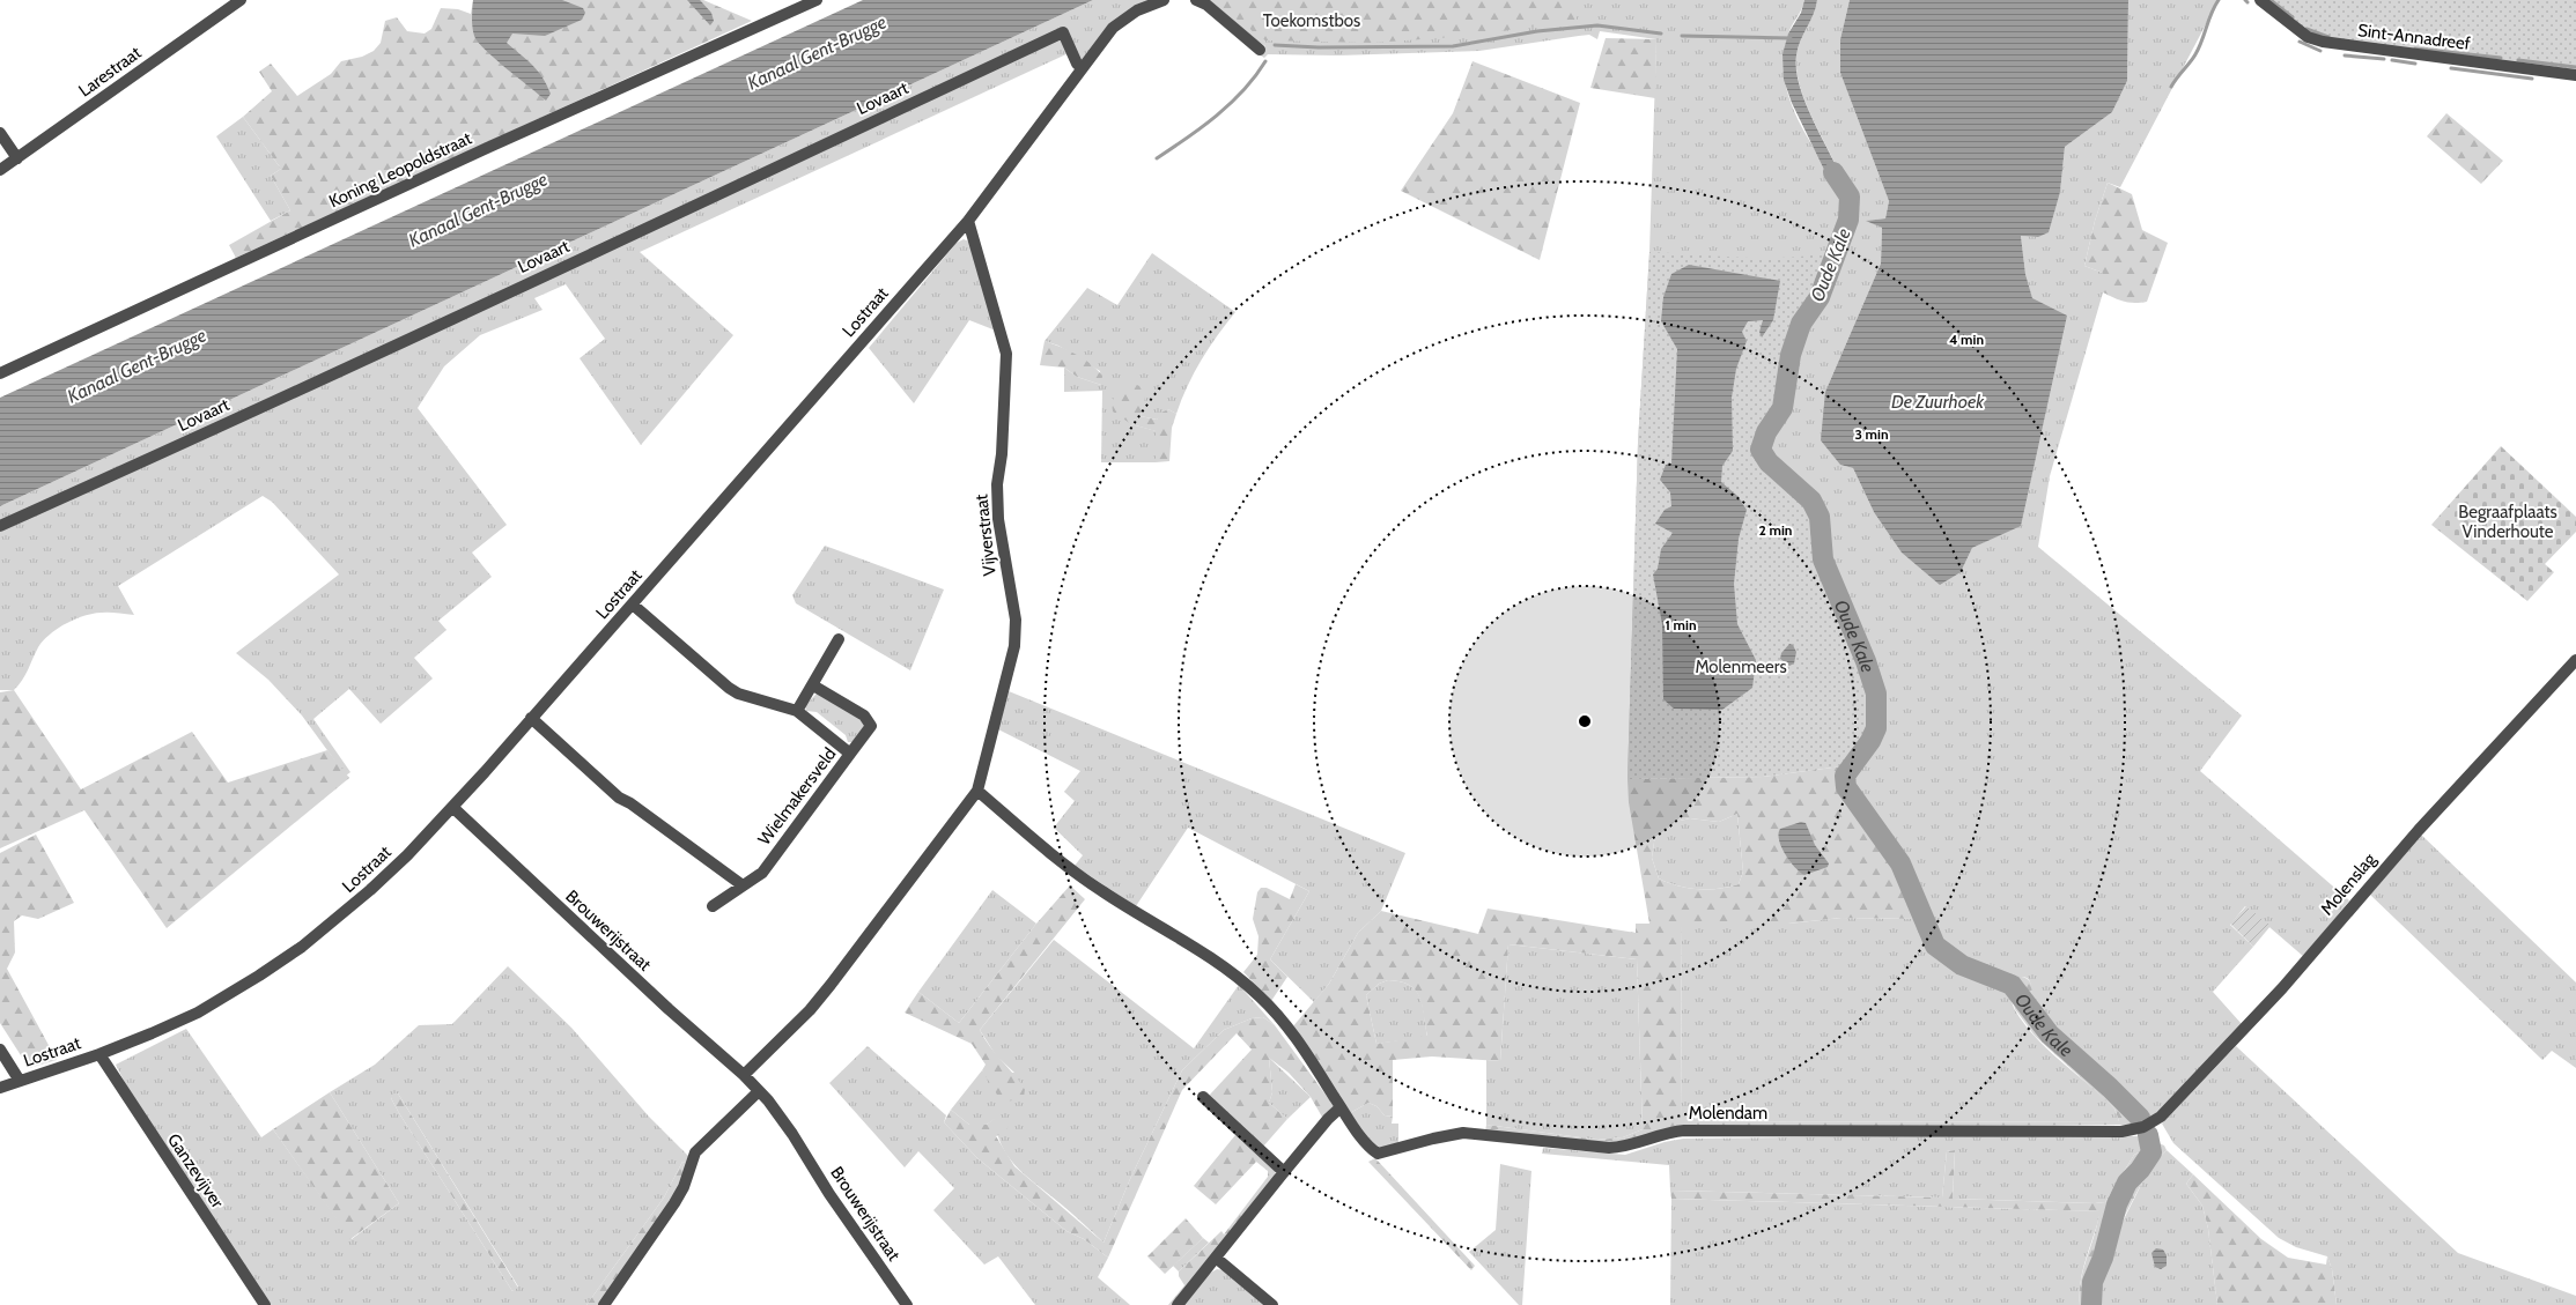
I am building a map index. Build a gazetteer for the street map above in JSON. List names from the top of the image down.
{
  "streets": {
    "street": [
      "Sint-Annadreef",
      "Larestraat",
      "Lovaart",
      "Koning Leopoldstraat",
      "Lostraat",
      "Vijverstraat",
      "Wielmakersveld",
      "Molenslag",
      "Brouwerijstraat",
      "Molendam",
      "Ganzevijver"
    ]
  },
  "crossings": [
    ["Lovaart", "Lostraat"],
    ["Lostraat", "Vijverstraat"],
    ["Lostraat", "Wielmakersveld"],
    ["Lostraat", "Brouwerijstraat"],
    ["Lostraat", "Ganzevijver"],
    ["Molenslag", "Molendam"]
  ],
  "water": ["Kanaal Gent-Brugge", "Oude Kale", "De Zuurhoek"],
  "parks": ["Toekomstbos", "Begraafplaats Vinderhoute", "Molenmeers"],
  "rings": [
    "4 min",
    "3 min",
    "2 min",
    "1 min"
  ]
}
